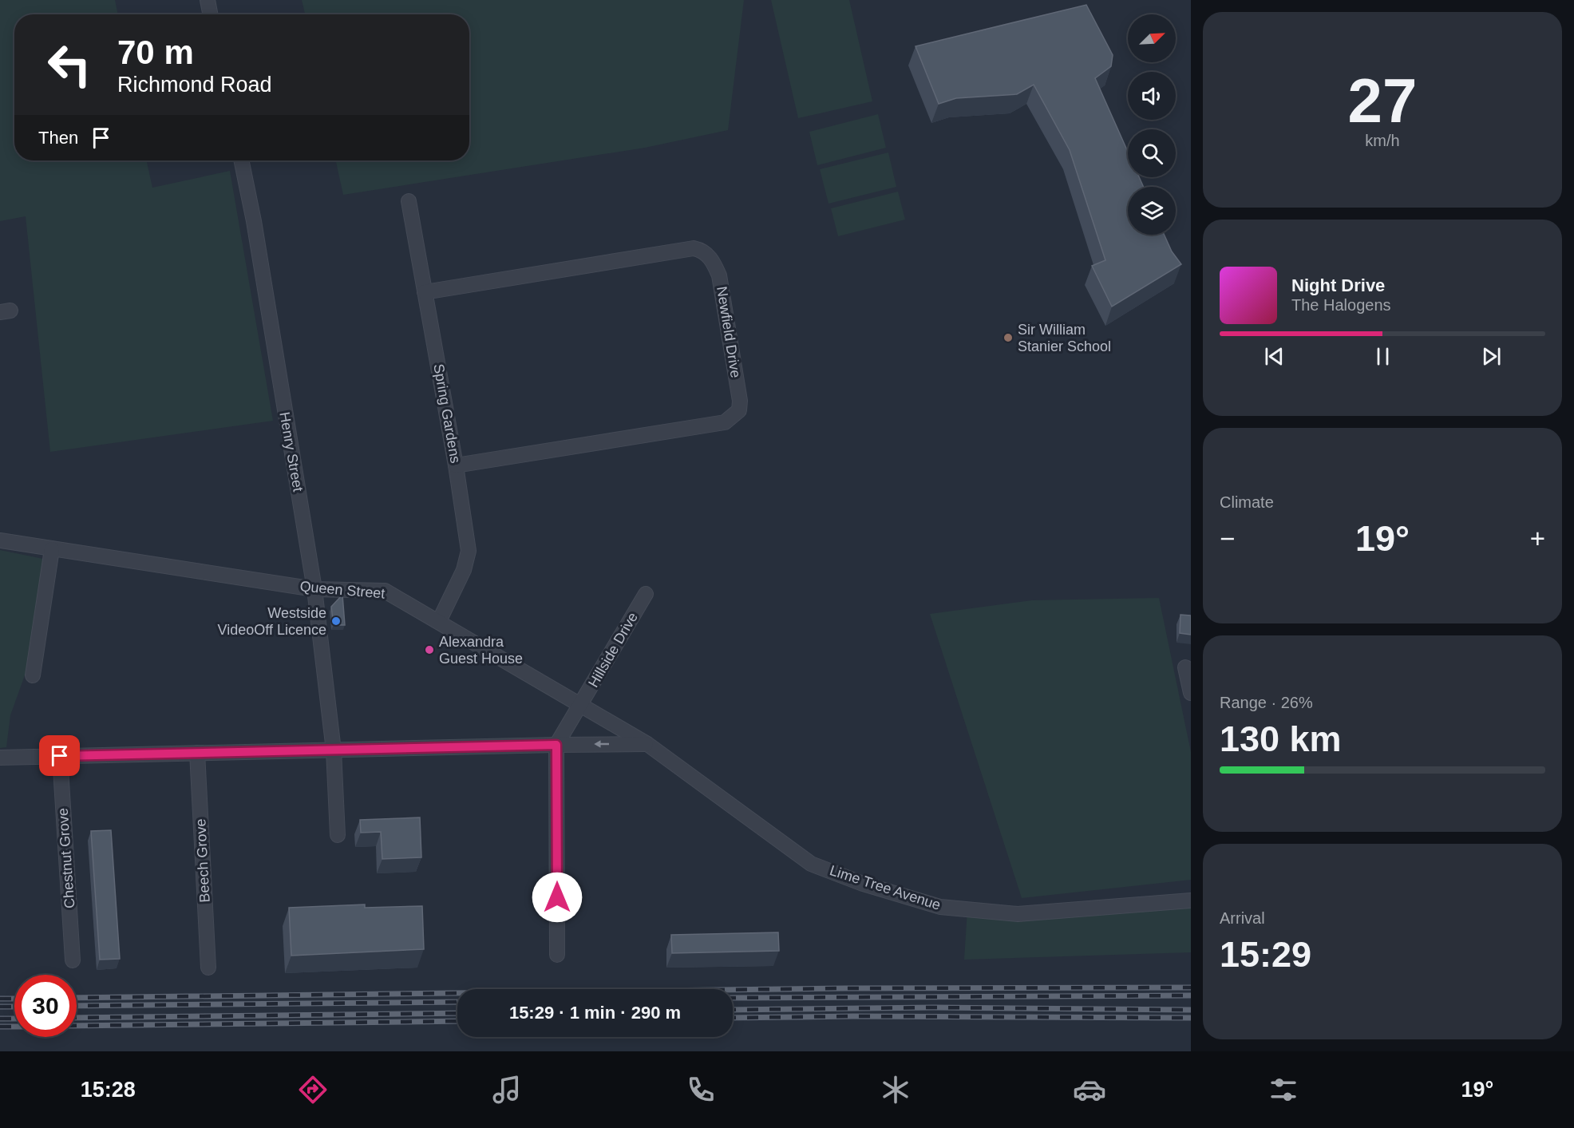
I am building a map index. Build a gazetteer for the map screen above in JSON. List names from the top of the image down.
{
  "streets": {
    "street": [
      "Newfield Drive",
      "Spring Gardens",
      "Henry Street",
      "Queen Street",
      "Hillside Drive",
      "Chestnut Grove",
      "Beech Grove",
      "Lime Tree Avenue"
    ]
  },
  "crossings": [
    ["Newfield Drive", "Spring Gardens"],
    ["Spring Gardens", "Queen Street"],
    ["Henry Street", "Queen Street"],
    ["Queen Street", "Hillside Drive"],
    ["Queen Street", "Lime Tree Avenue"]
  ],
  "places": ["Sir William Stanier School", "Westside VideoOff Licence", "Alexandra Guest House"],
  "north": "top right",
  "page": {
    "tile": [
      ["27", "km/h"],
      "Climate",
      ["Range · 26%", "130 km"],
      ["Arrival", "15:29"]
    ],
    "turn": ["70 m", "Richmond Road"],
    "then": "Then",
    "song": ["Night Drive", "The Halogens"],
    "heat": ["−", "19°", "+"],
    "limit": "30",
    "trip": "15:29 · 1 min · 290 m",
    "tabs": ["15:28", "19°"]
  }
}
